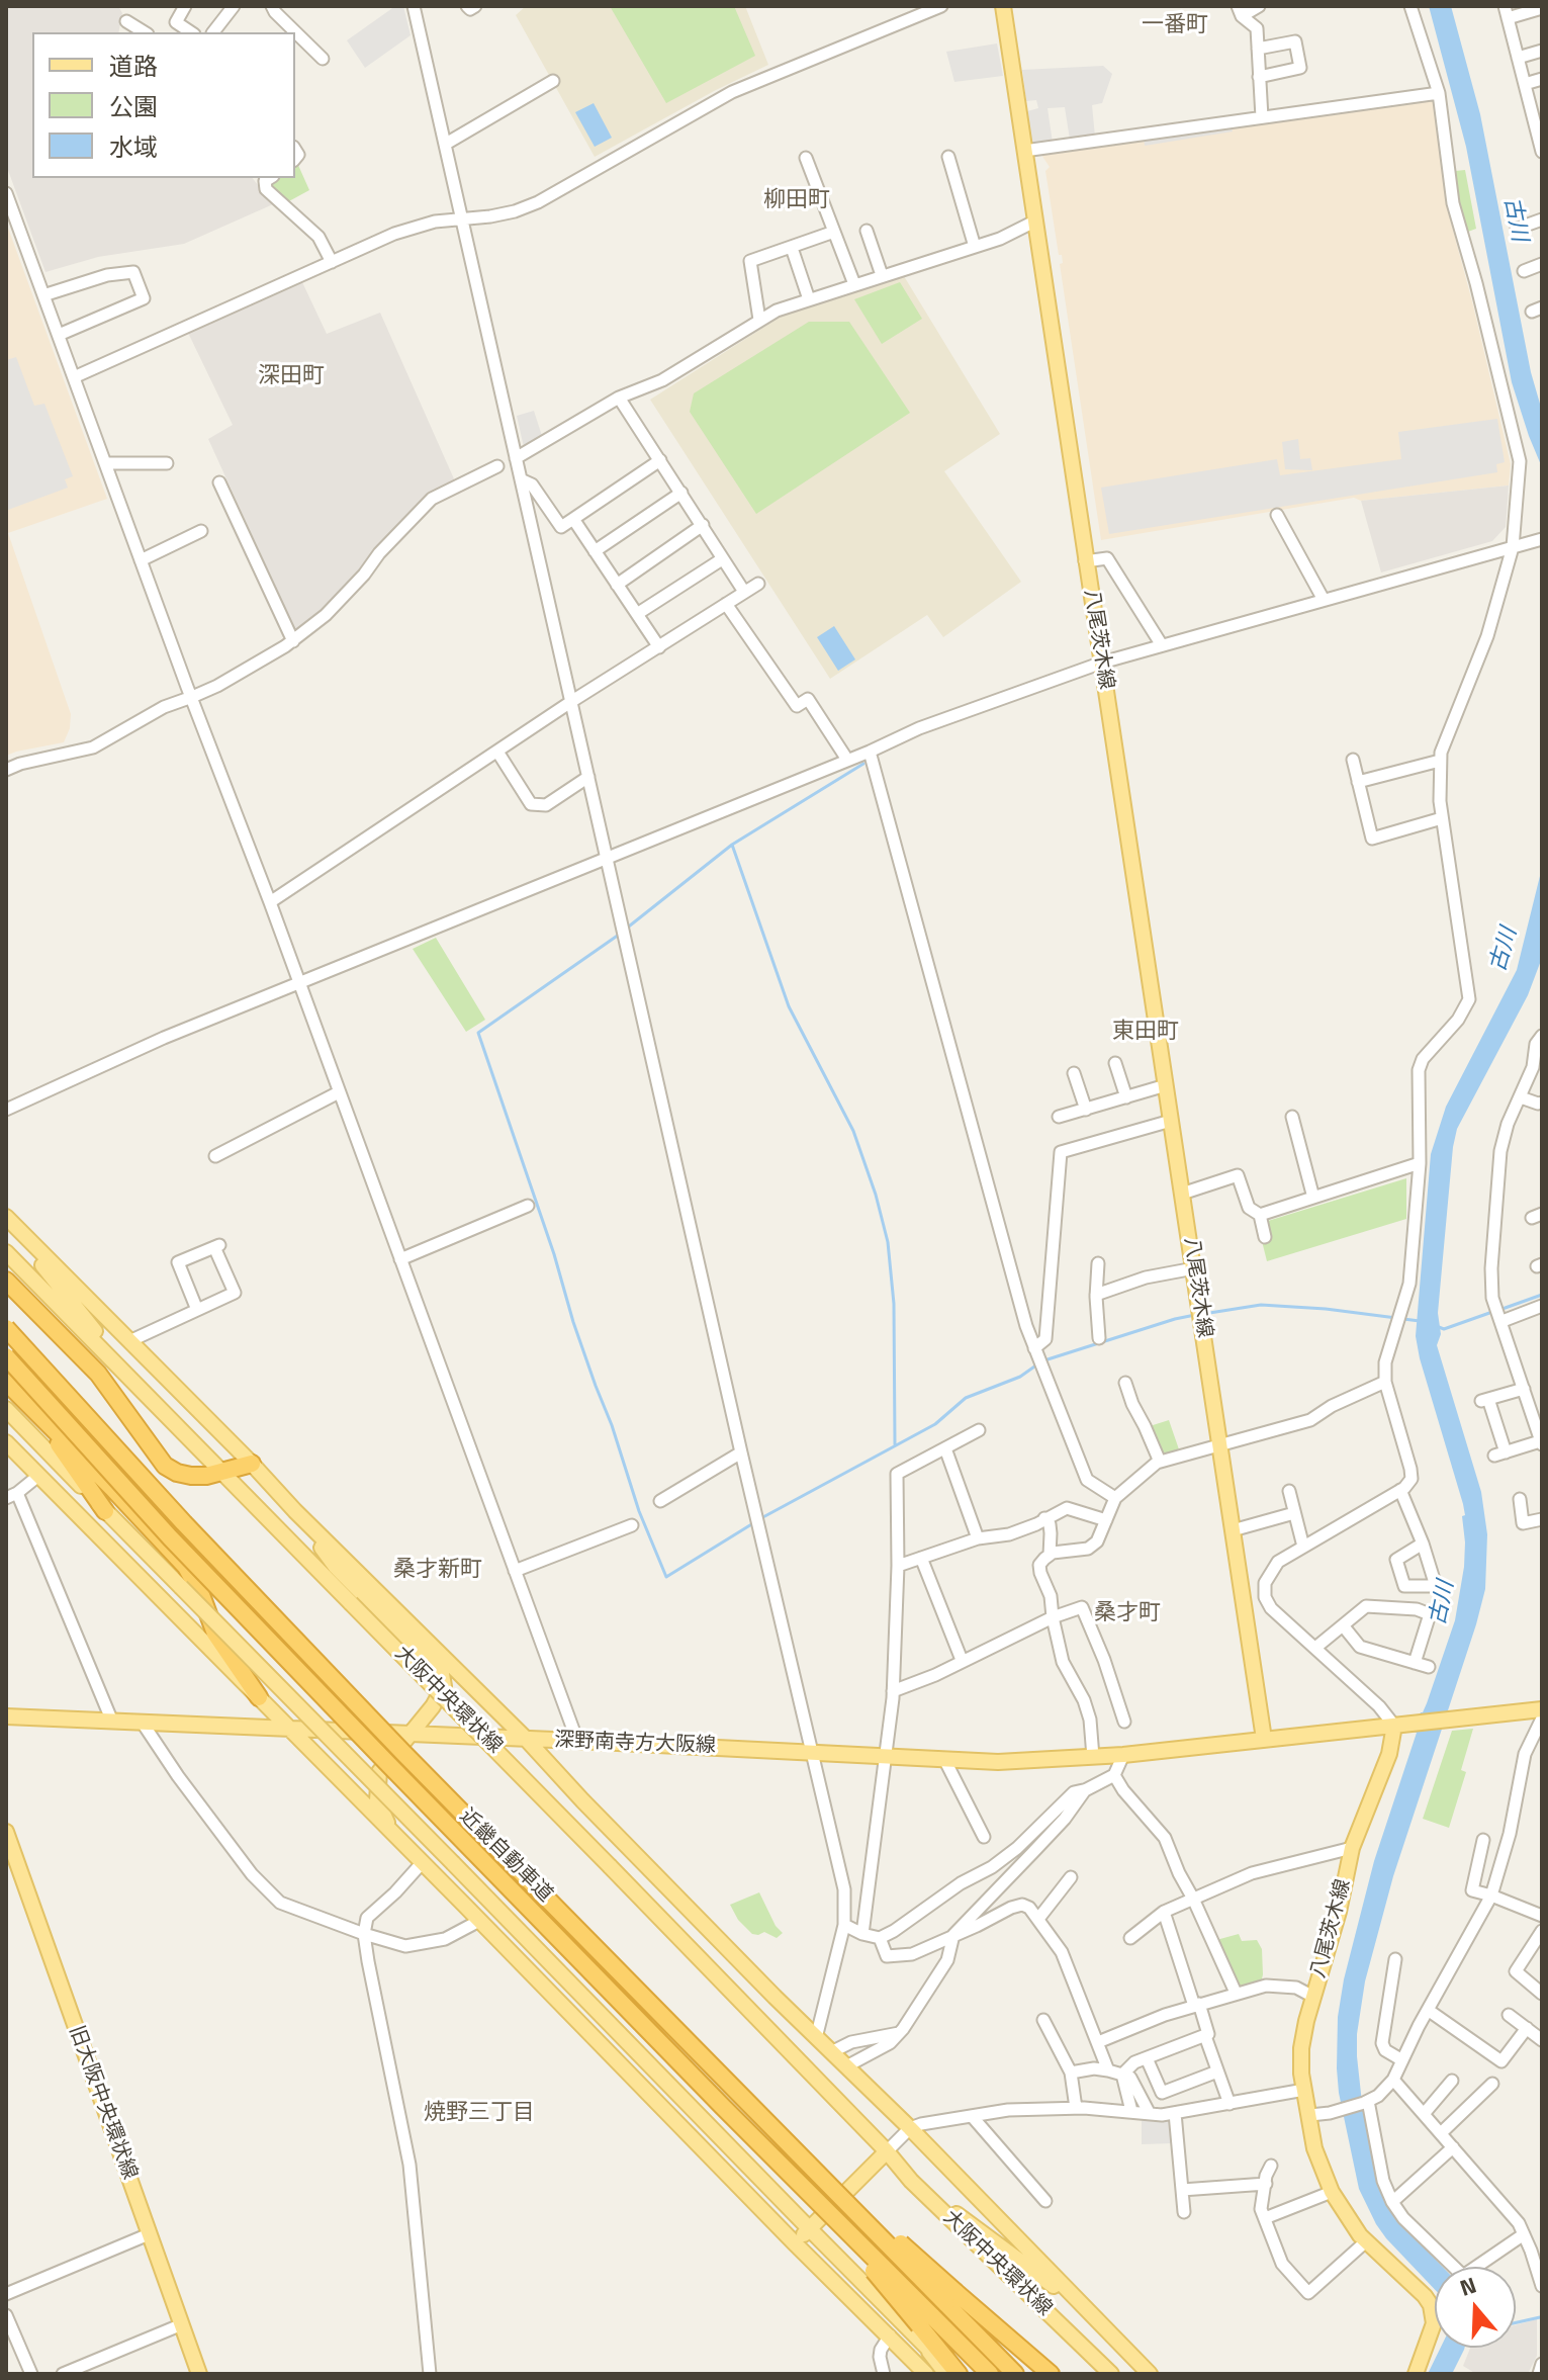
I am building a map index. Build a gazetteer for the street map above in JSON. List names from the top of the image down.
{
  "streets": {
    "highway": ["近畿自動車道"],
    "main road": [
      "八尾茨木線",
      "大阪中央環状線",
      "深野南寺方大阪線",
      "旧大阪中央環状線"
    ]
  },
  "crossings": [
    ["八尾茨木線", "深野南寺方大阪線"]
  ],
  "districts": [
    "一番町",
    "柳田町",
    "深田町",
    "東田町",
    "桑才新町",
    "桑才町",
    "焼野三丁目"
  ],
  "water": ["古川"],
  "legend": ["道路", "公園", "水域"],
  "north": "top"
}
